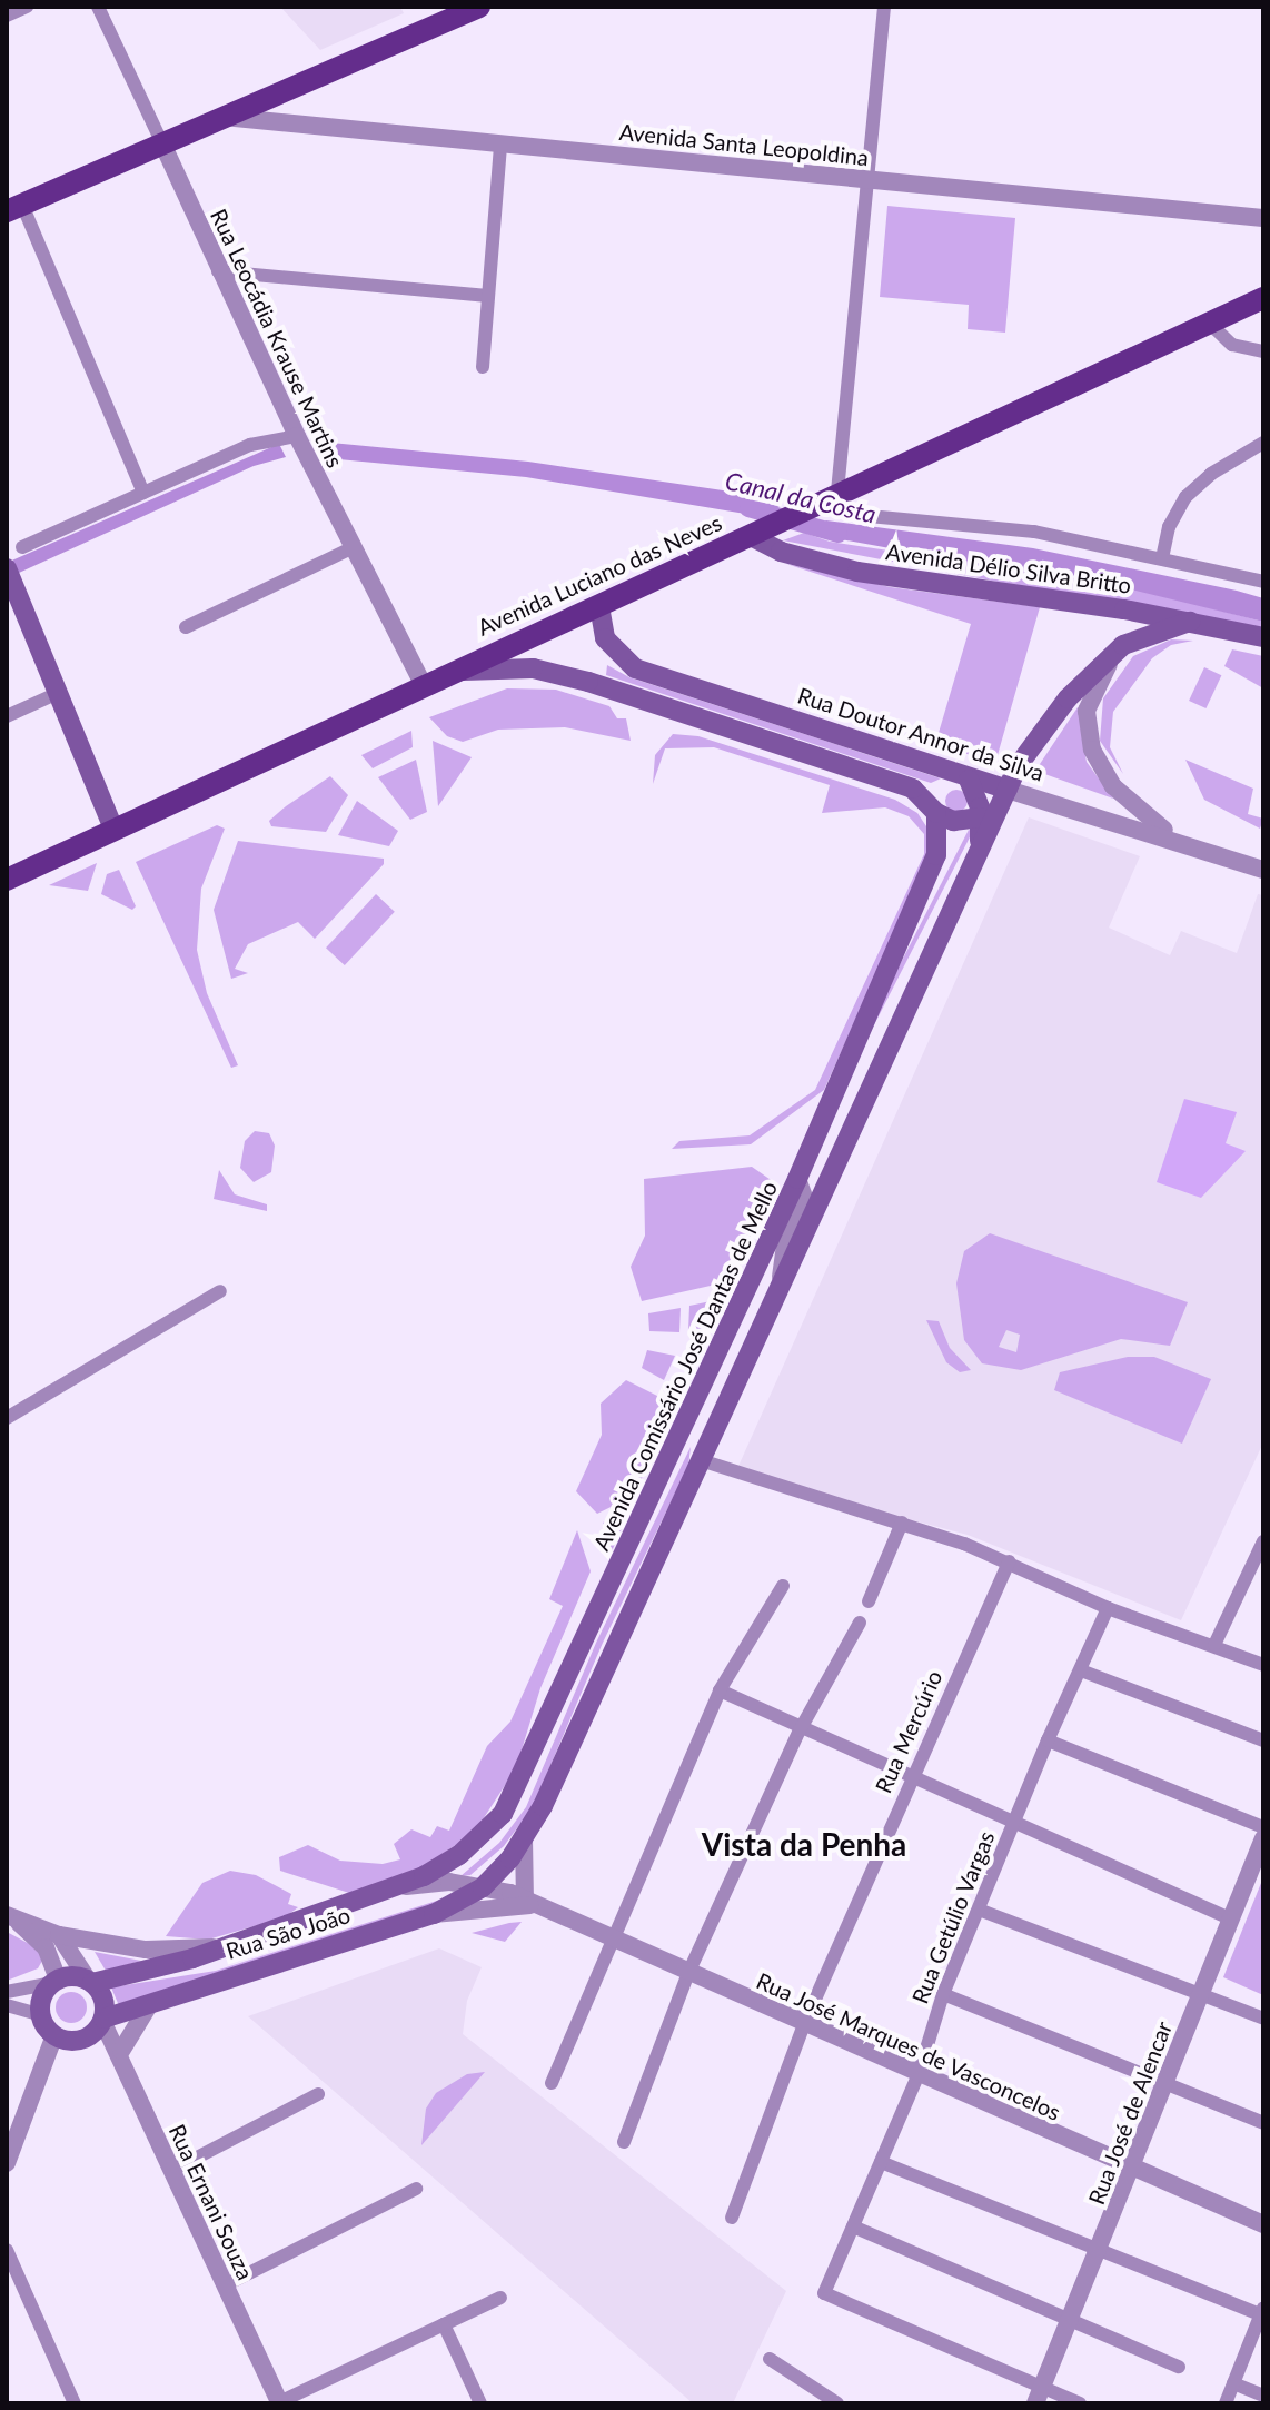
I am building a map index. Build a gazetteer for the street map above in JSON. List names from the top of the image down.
{
  "streets": {
    "main road": [
      "Avenida Délio Silva Britto",
      "Avenida Luciano das Neves",
      "Rua Doutor Annor da Silva",
      "Avenida Comissário José Dantas de Mello",
      "Rua São João"
    ],
    "street": [
      "Avenida Santa Leopoldina",
      "Rua Leocádia Krause Martins",
      "Rua Mercúrio",
      "Rua Getúlio Vargas",
      "Rua José Marques de Vasconcelos",
      "Rua José de Alencar",
      "Rua Ernani Souza"
    ]
  },
  "crossings": [
    ["Rua Leocádia Krause Martins", "Avenida Luciano das Neves"],
    ["Avenida Délio Silva Britto", "Avenida Luciano das Neves"],
    ["Avenida Luciano das Neves", "Rua Doutor Annor da Silva"],
    ["Avenida Comissário José Dantas de Mello", "Rua São João"],
    ["Avenida Comissário José Dantas de Mello", "Rua José Marques de Vasconcelos"],
    ["Rua Mercúrio", "Rua José Marques de Vasconcelos"],
    ["Rua Getúlio Vargas", "Rua José Marques de Vasconcelos"],
    ["Rua Getúlio Vargas", "Rua José de Alencar"],
    ["Rua São João", "Rua José Marques de Vasconcelos"],
    ["Rua São João", "Rua Ernani Souza"],
    ["Rua José Marques de Vasconcelos", "Rua José de Alencar"]
  ],
  "districts": ["Vista da Penha"],
  "water": ["Canal da Costa"]
}
